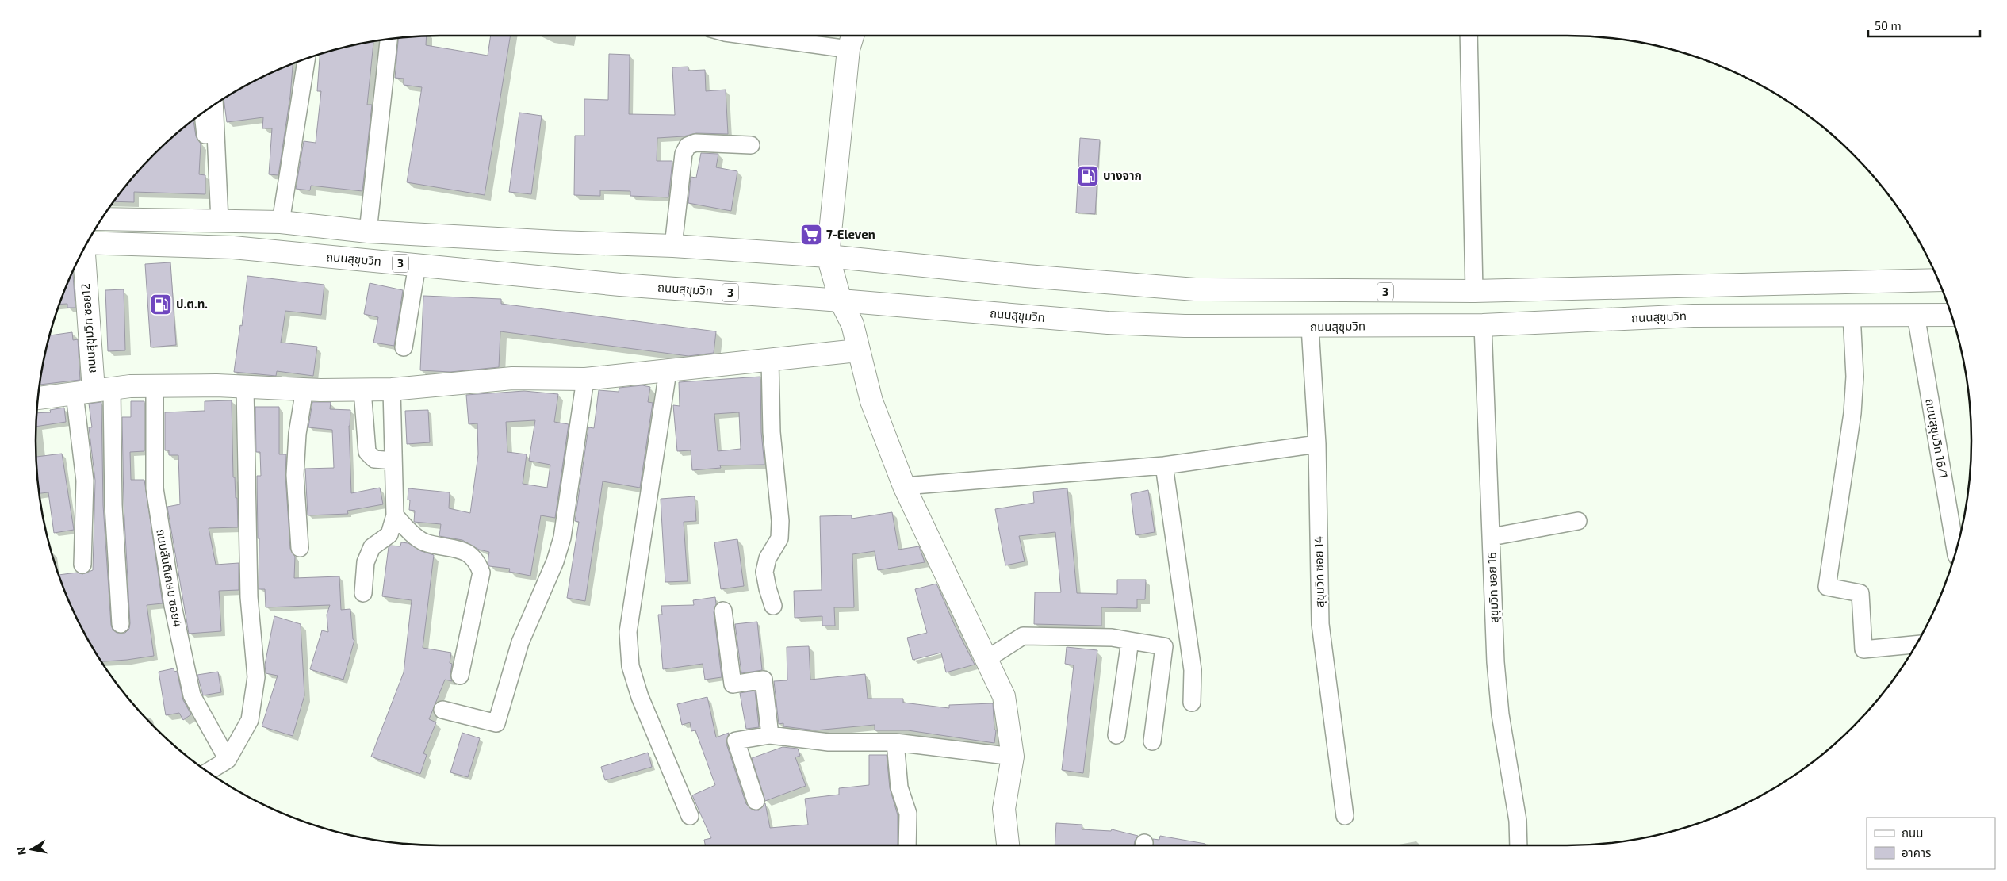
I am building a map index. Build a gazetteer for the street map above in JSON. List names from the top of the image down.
{
  "streets": {
    "main road": ["ถนนสุขุมวิท", "3", "ถนนสุขุมวิท ซอย12"],
    "street": [
      "ถนนสุขุมวิท 16/1",
      "สุขุมวิท ซอย 14",
      "ถนนสันติเกษม ซอย4",
      "สุขุมวิท ซอย 16"
    ]
  },
  "crossings": [
    ["ถนนสุขุมวิท", "ถนนสุขุมวิท 16/1"],
    ["ถนนสุขุมวิท", "สุขุมวิท ซอย 14"],
    ["ถนนสุขุมวิท", "สุขุมวิท ซอย 16"]
  ],
  "places": {
    "fuel station": ["บางจาก", "ป.ต.ท."],
    "supermarket": ["7-Eleven"]
  },
  "legend": ["ถนน", "อาคาร"],
  "scale_bar": "50 m",
  "north": "left"
}
